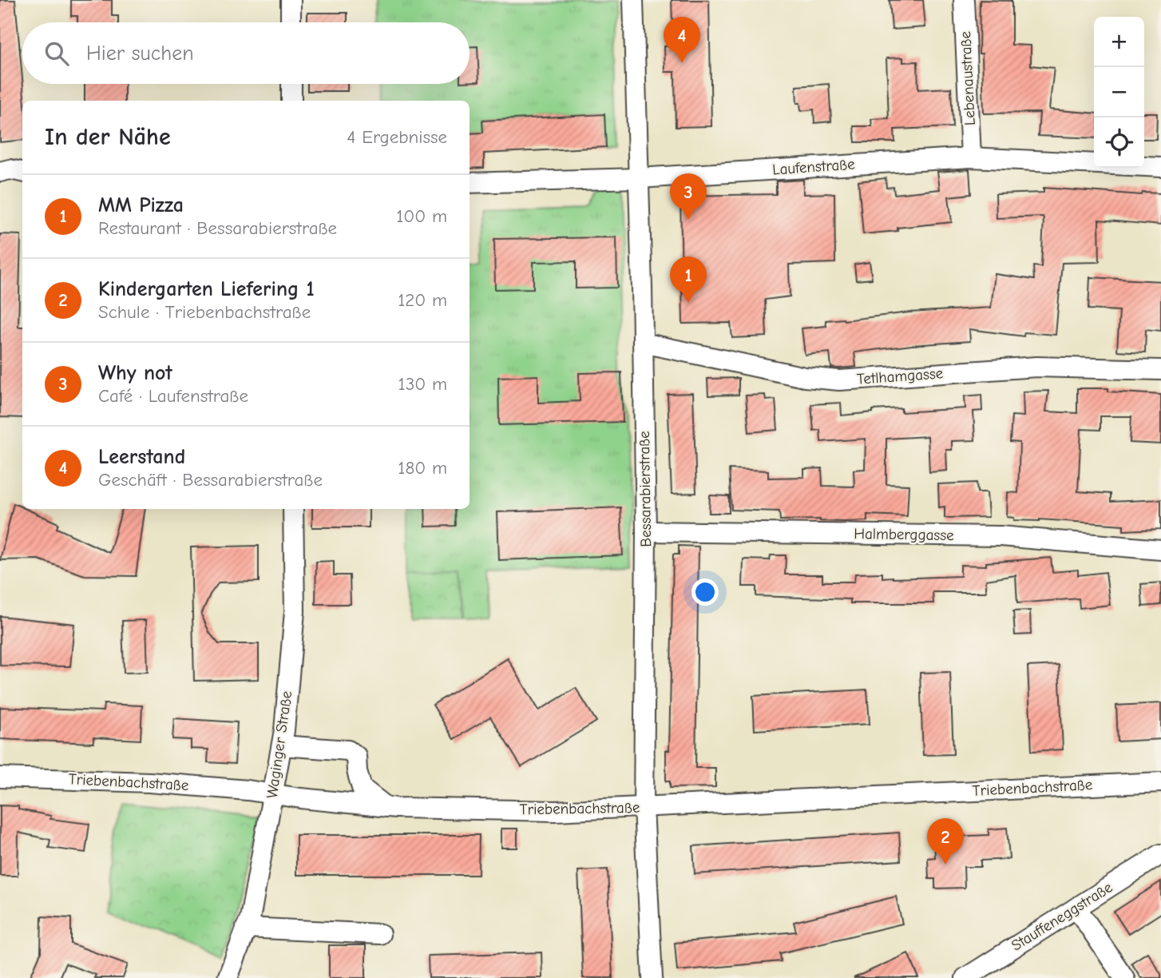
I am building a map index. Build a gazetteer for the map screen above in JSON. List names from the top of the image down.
{
  "streets": {
    "street": [
      "Lebenaustraße",
      "Laufenstraße",
      "Tetlhamgasse",
      "Bessarabierstraße",
      "Halmberggasse",
      "Waginger Straße",
      "Triebenbachstraße",
      "Stauffeneggstraße"
    ]
  },
  "crossings": [
    ["Lebenaustraße", "Laufenstraße"],
    ["Laufenstraße", "Bessarabierstraße"],
    ["Tetlhamgasse", "Bessarabierstraße"],
    ["Bessarabierstraße", "Halmberggasse"],
    ["Bessarabierstraße", "Triebenbachstraße"],
    ["Waginger Straße", "Triebenbachstraße"]
  ],
  "page": {
    "map_buttons": ["+", "−"],
    "pins": [
      "4",
      "3",
      "1",
      "2"
    ],
    "search": "Hier suchen",
    "heading": ["In der Nähe", "4 Ergebnisse"],
    "list": [
      {
        "mark": "1",
        "name": "MM Pizza",
        "note": "Restaurant · Bessarabierstraße",
        "value": "100 m"
      },
      {
        "mark": "2",
        "name": "Kindergarten Liefering 1",
        "note": "Schule · Triebenbachstraße",
        "value": "120 m"
      },
      {
        "mark": "3",
        "name": "Why not",
        "note": "Café · Laufenstraße",
        "value": "130 m"
      },
      {
        "mark": "4",
        "name": "Leerstand",
        "note": "Geschäft · Bessarabierstraße",
        "value": "180 m"
      }
    ]
  }
}
